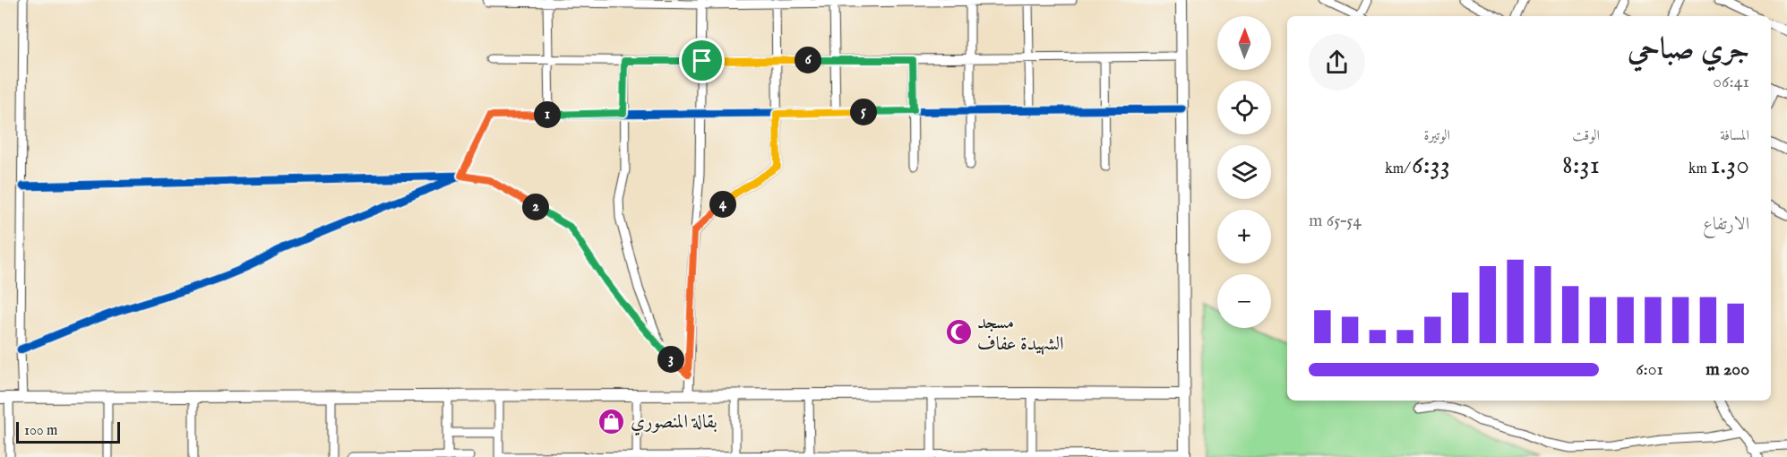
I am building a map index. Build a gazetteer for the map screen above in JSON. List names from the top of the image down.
{
  "places": {
    "mosque": ["مسجد الشهيدة عفاف"],
    "shop": ["بقالة المنصوري"]
  },
  "scale_bar": "100 m",
  "north": "top",
  "page": {
    "map_buttons": ["+", "−"],
    "heading": ["جري صباحي", "06:41"],
    "pins": [
      "6",
      "5",
      "1",
      "4",
      "2",
      "3"
    ],
    "stats": [
      ["المسافة", "1.30 km"],
      ["الوقت", "8:31"],
      ["الوتيرة", "6:33 /km"]
    ],
    "chart": ["الارتفاع", "54–65 m"],
    "list": [
      {
        "name": "200 m",
        "note": "6:01"
      }
    ],
    "scale": "100 m"
  }
}
